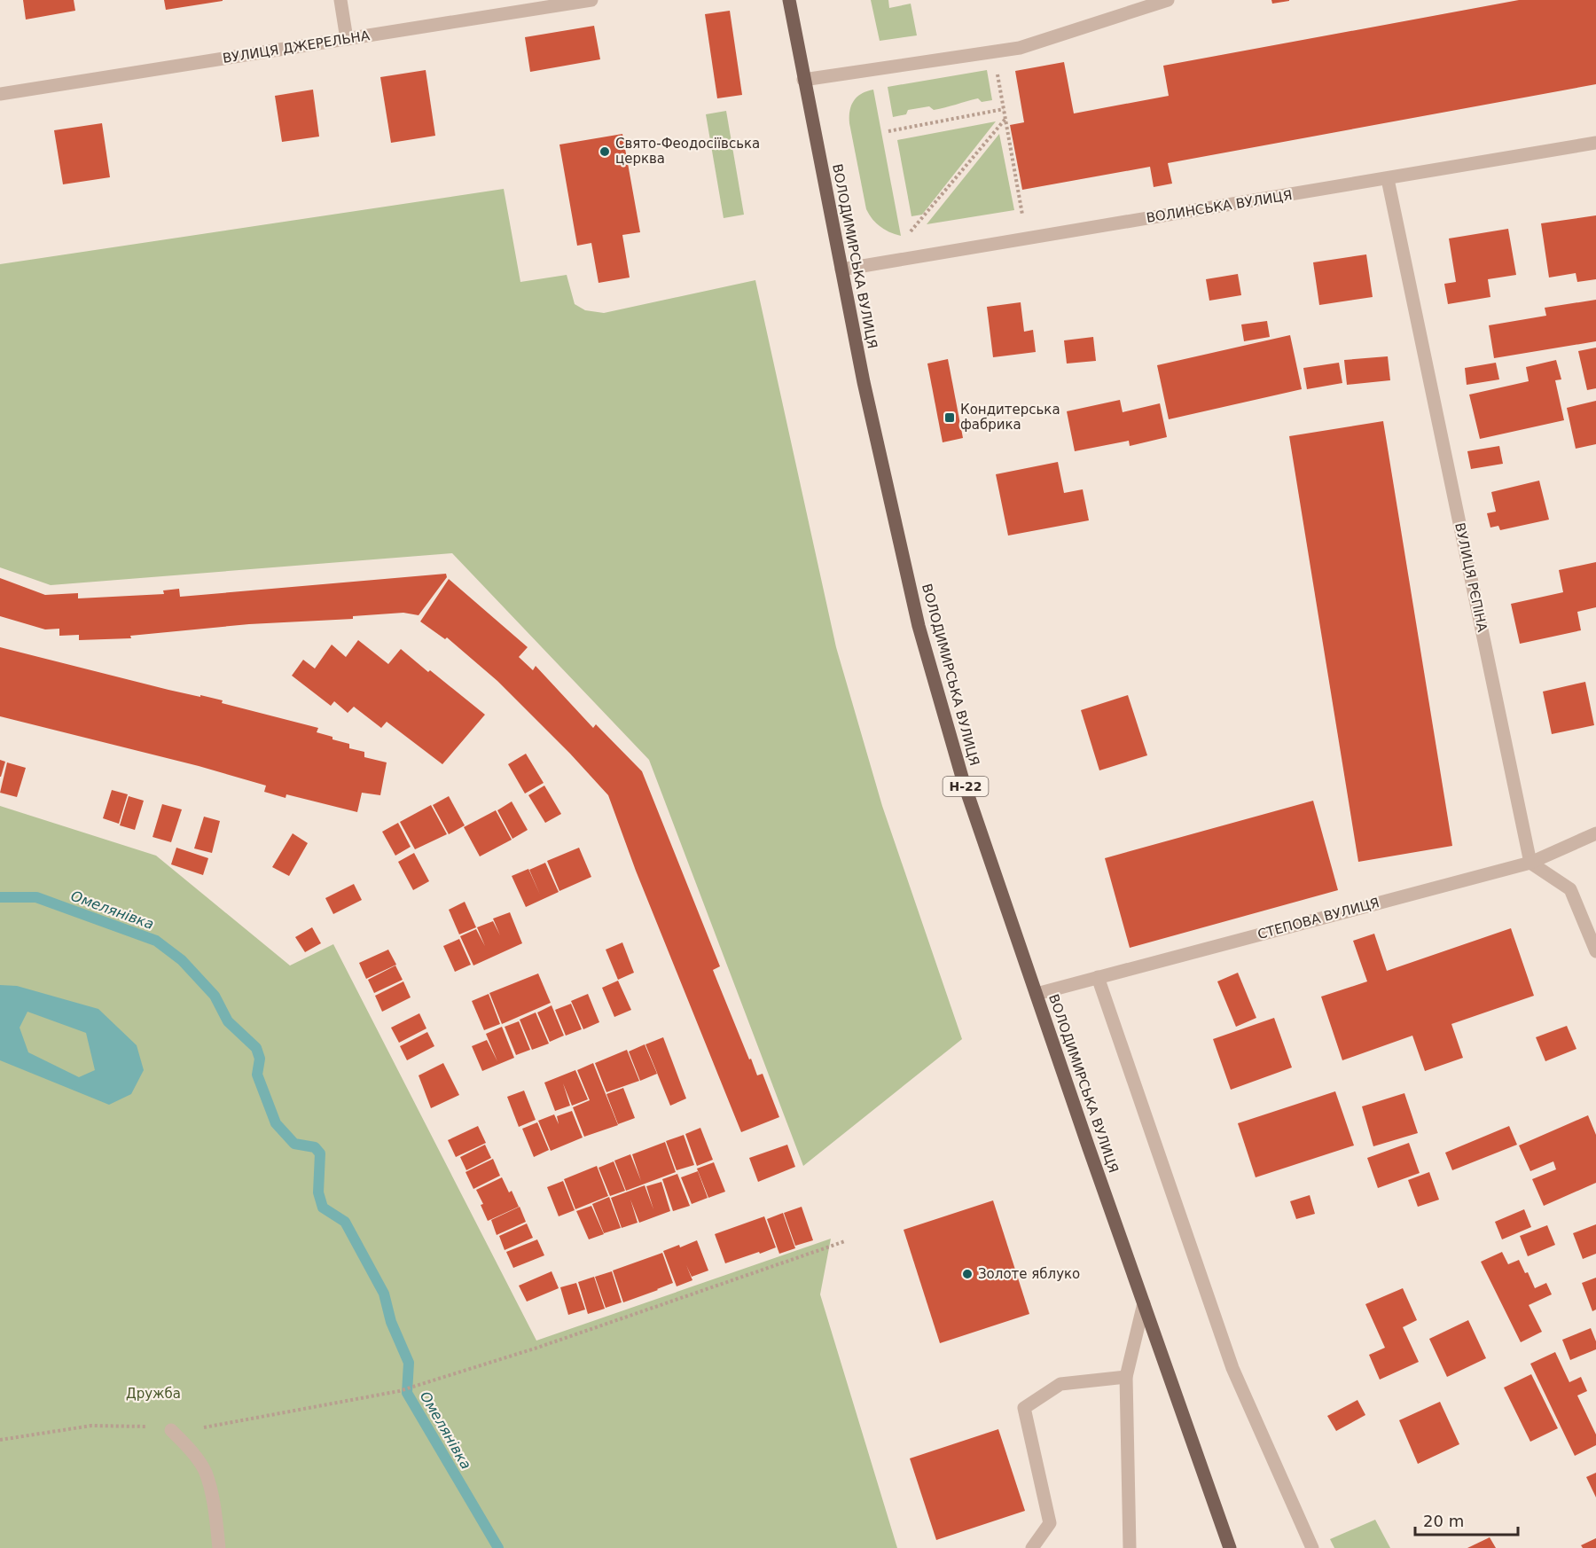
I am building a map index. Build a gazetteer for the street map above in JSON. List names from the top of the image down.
{
  "streets": {
    "main road": ["ВОЛОДИМИРСЬКА ВУЛИЦЯ", "Н-22"],
    "street": [
      "ВУЛИЦЯ ДЖЕРЕЛЬНА",
      "ВОЛИНСЬКА ВУЛИЦЯ",
      "ВУЛИЦЯ РЄПІНА",
      "СТЕПОВА ВУЛИЦЯ"
    ]
  },
  "crossings": [
    ["ВОЛИНСЬКА ВУЛИЦЯ", "ВОЛОДИМИРСЬКА ВУЛИЦЯ"],
    ["ВОЛИНСЬКА ВУЛИЦЯ", "ВУЛИЦЯ РЄПІНА"],
    ["ВОЛОДИМИРСЬКА ВУЛИЦЯ", "СТЕПОВА ВУЛИЦЯ"],
    ["ВУЛИЦЯ РЄПІНА", "СТЕПОВА ВУЛИЦЯ"]
  ],
  "water": ["Омелянівка"],
  "parks": ["Дружба"],
  "places": {
    "other": ["Свято-Феодосіївська церква", "Золоте яблуко"],
    "transit": ["Кондитерська фабрика"]
  },
  "scale_bar": "20 m"
}
